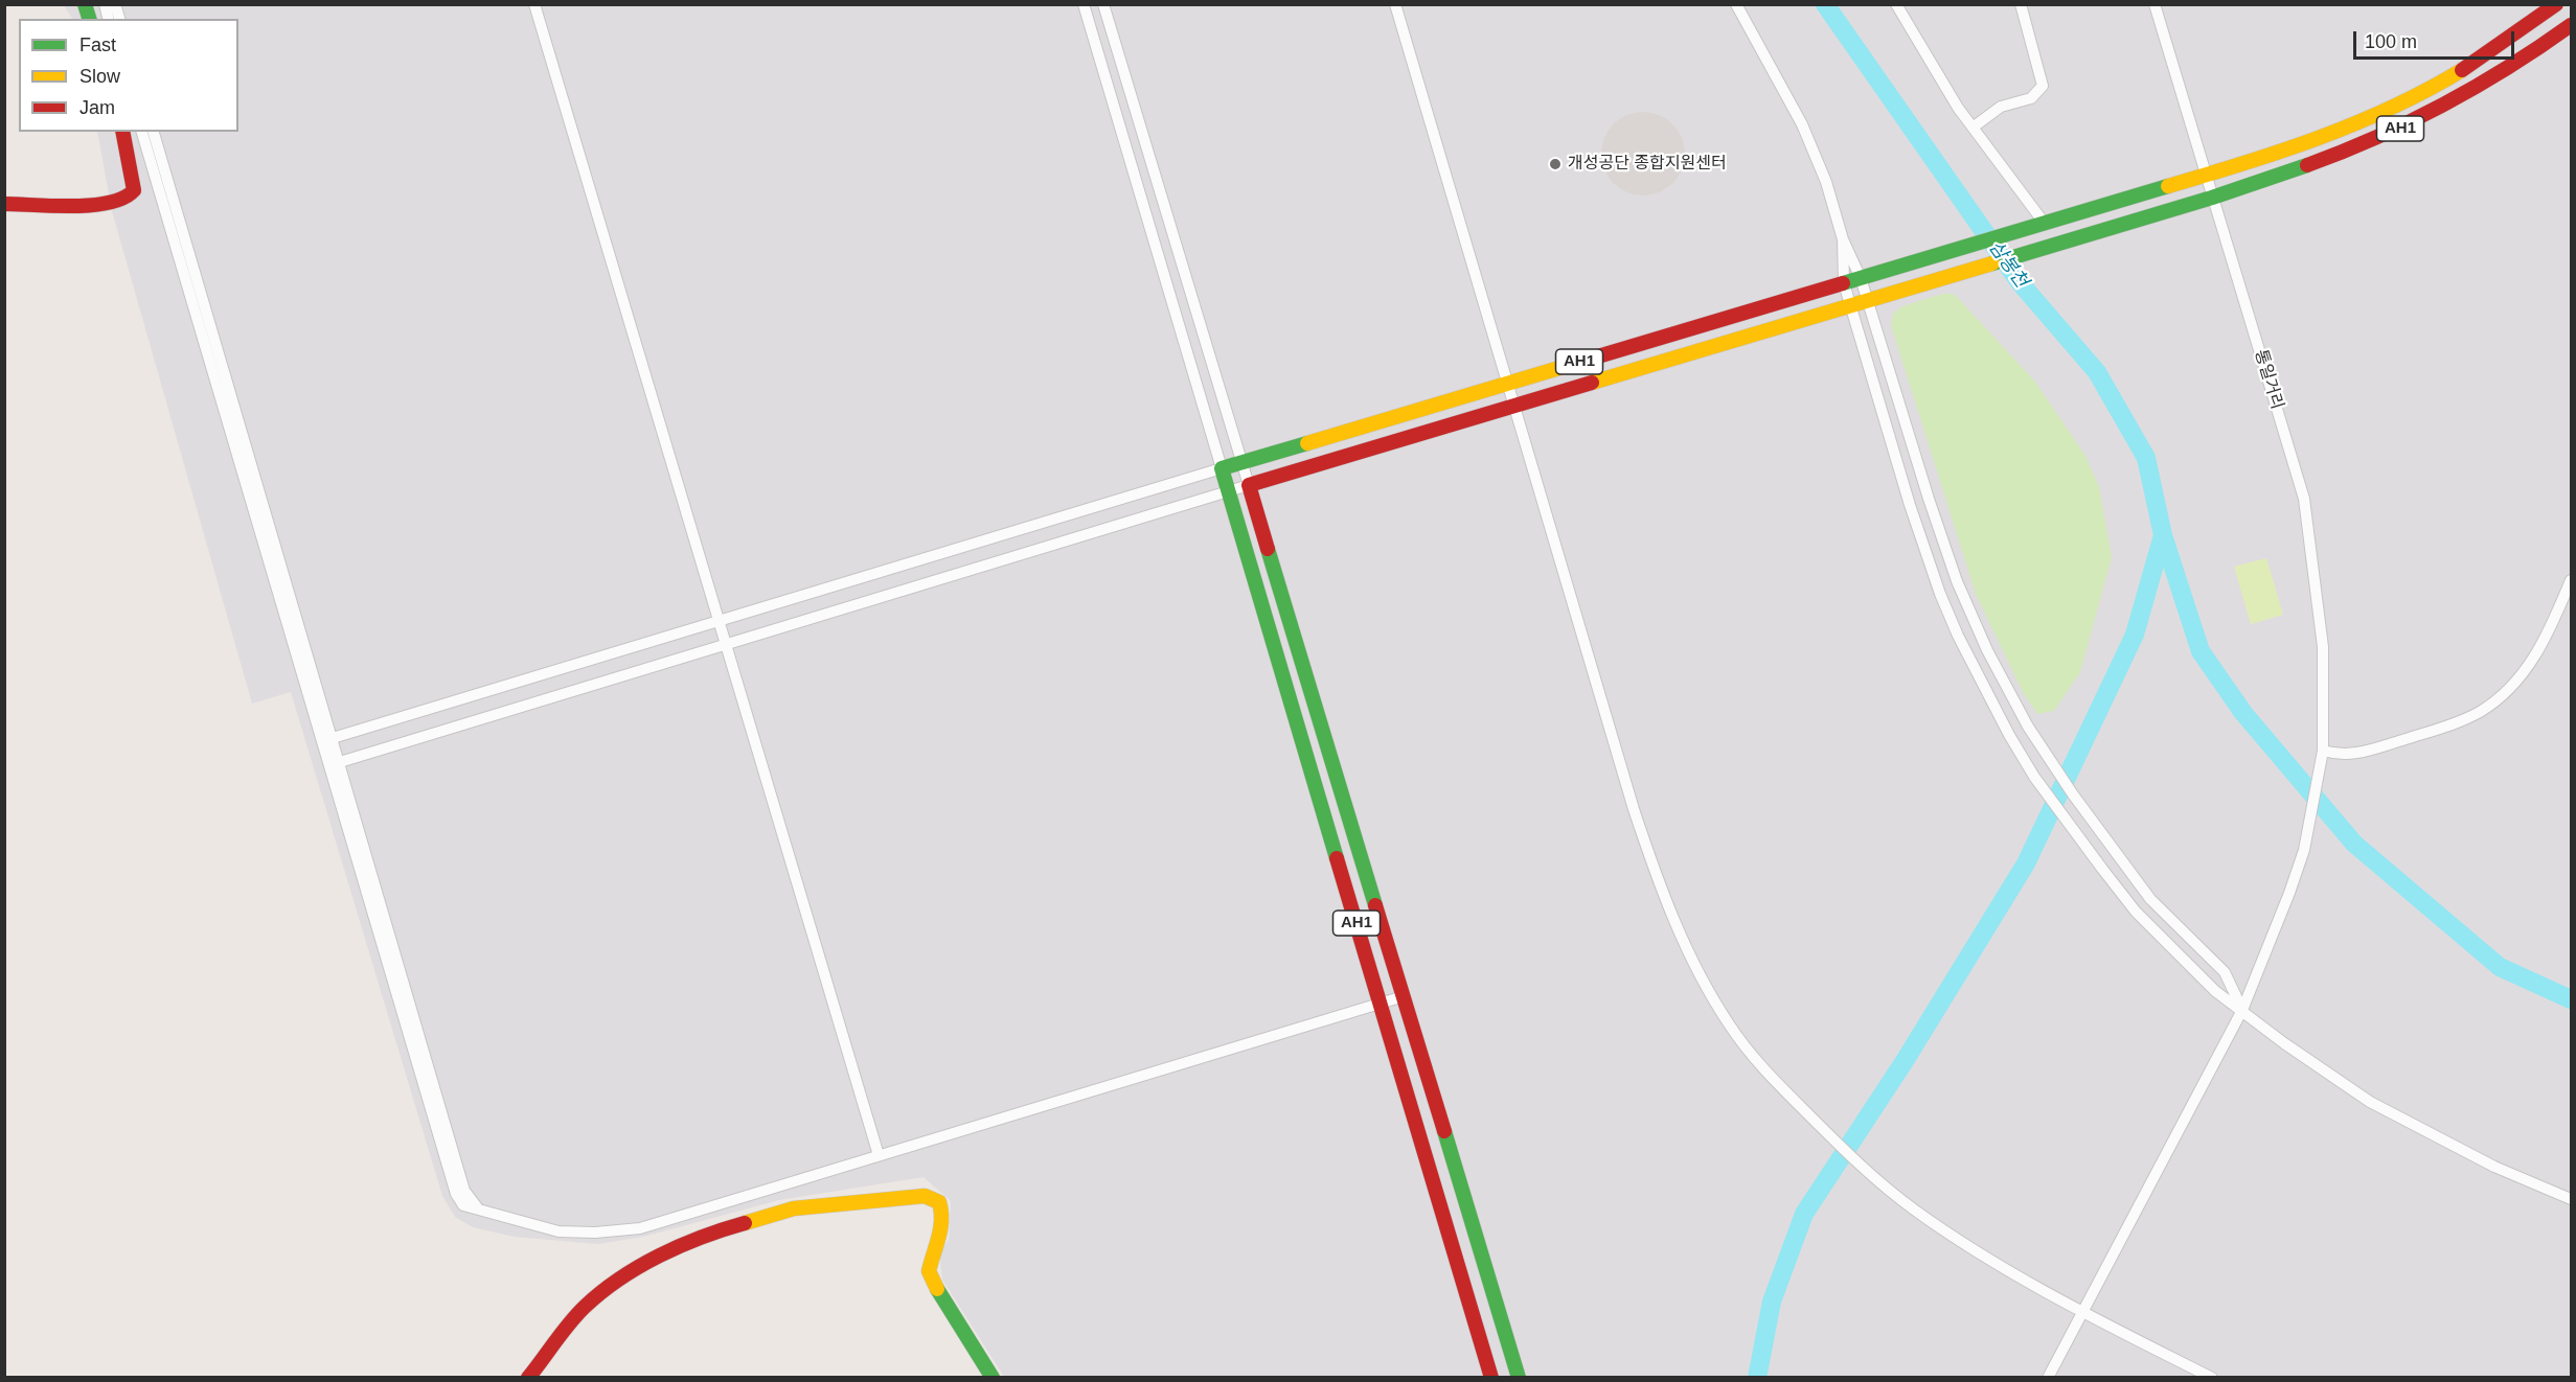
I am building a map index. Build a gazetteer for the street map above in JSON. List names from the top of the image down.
{
  "streets": {
    "main road": ["AH1"],
    "street": ["통일거리"]
  },
  "crossings": [
    ["AH1", "통일거리"]
  ],
  "water": ["삼봉천"],
  "places": ["개성공단 종합지원센터"],
  "legend": ["Fast", "Slow", "Jam"],
  "scale_bar": "100 m"
}
